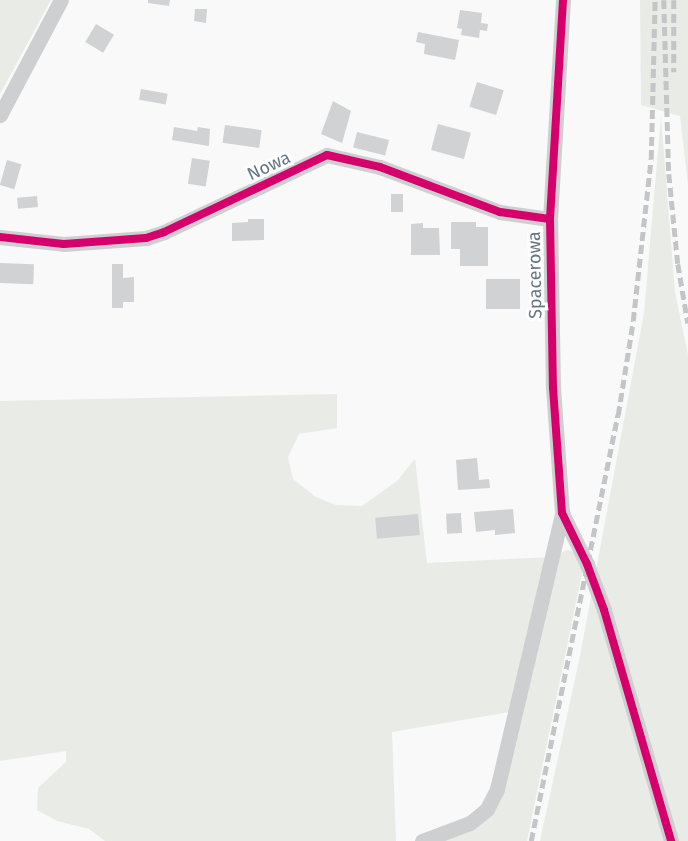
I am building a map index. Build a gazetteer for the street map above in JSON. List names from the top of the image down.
{
  "streets": {
    "street": ["Nowa", "Spacerowa"]
  },
  "crossings": [
    ["Nowa", "Spacerowa"]
  ]
}
